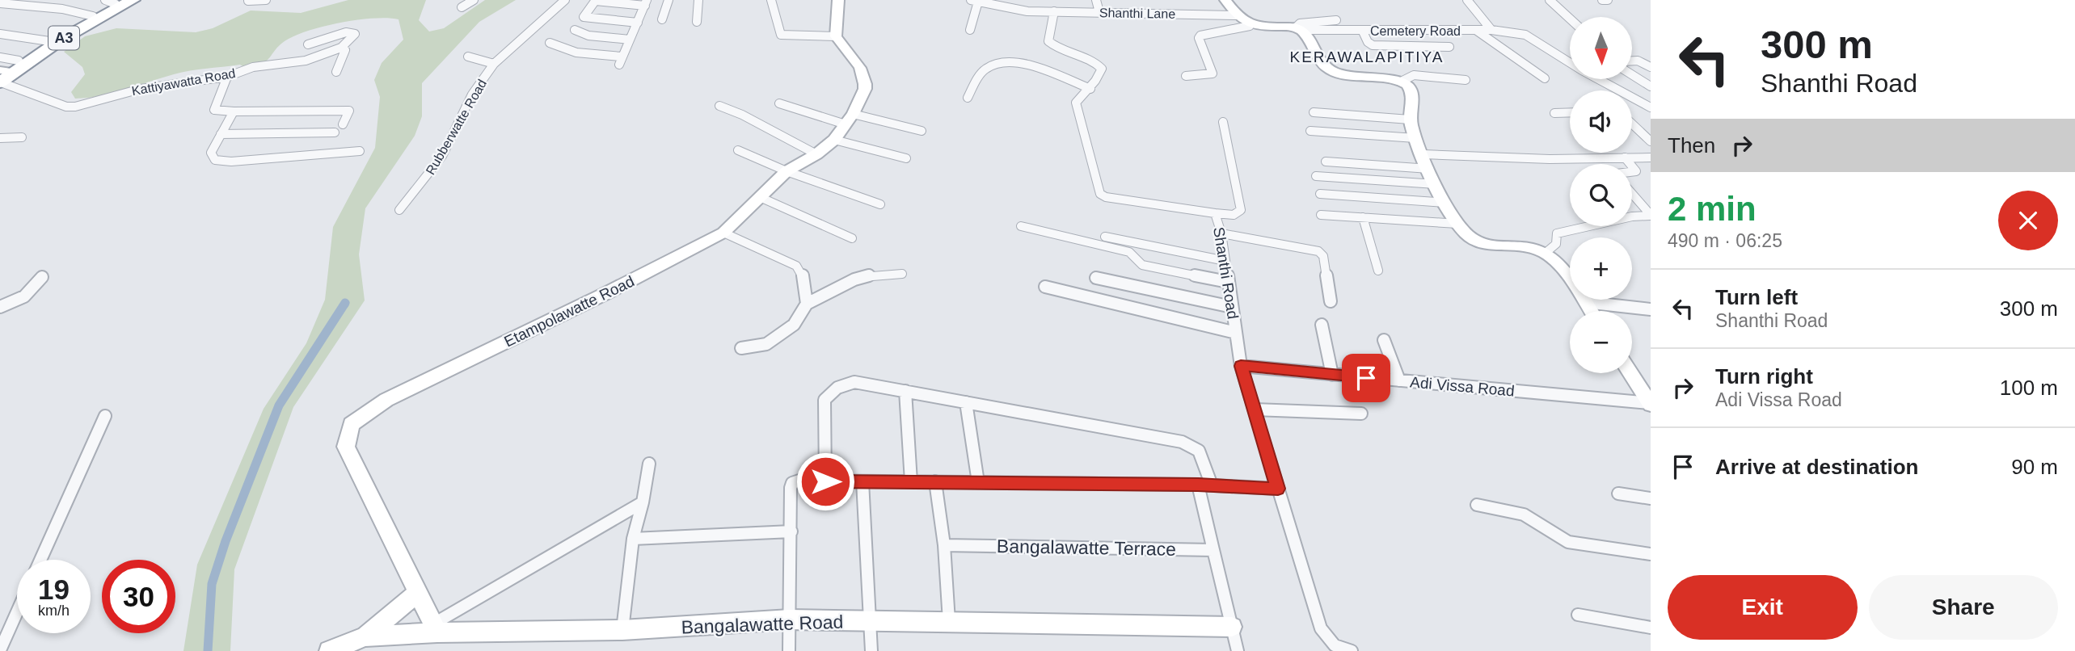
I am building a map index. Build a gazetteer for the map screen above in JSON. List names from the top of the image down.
{
  "streets": {
    "highway": ["A3"],
    "street": [
      "Shanthi Lane",
      "Cemetery Road",
      "Kattiyawatta Road",
      "Rubberwatte Road",
      "Shanthi Road",
      "Etampolawatte Road",
      "Adi Vissa Road",
      "Bangalawatte Terrace",
      "Bangalawatte Road"
    ]
  },
  "crossings": [
    ["Shanthi Lane", "Shanthi Road"],
    ["A3", "Kattiyawatta Road"],
    ["Shanthi Road", "Adi Vissa Road"],
    ["Etampolawatte Road", "Bangalawatte Road"]
  ],
  "districts": ["KERAWALAPITIYA"],
  "north": "bottom",
  "page": {
    "turn": ["300 m", "Shanthi Road"],
    "map_buttons": ["+", "−"],
    "then": "Then",
    "heading": ["2 min", "490 m · 06:25"],
    "list": [
      {
        "name": "Turn left",
        "note": "Shanthi Road",
        "value": "300 m"
      },
      {
        "name": "Turn right",
        "note": "Adi Vissa Road",
        "value": "100 m"
      },
      {
        "name": "Arrive at destination",
        "value": "90 m"
      }
    ],
    "speed": "19 km/h",
    "limit": "30",
    "buttons": ["Exit", "Share"]
  }
}
